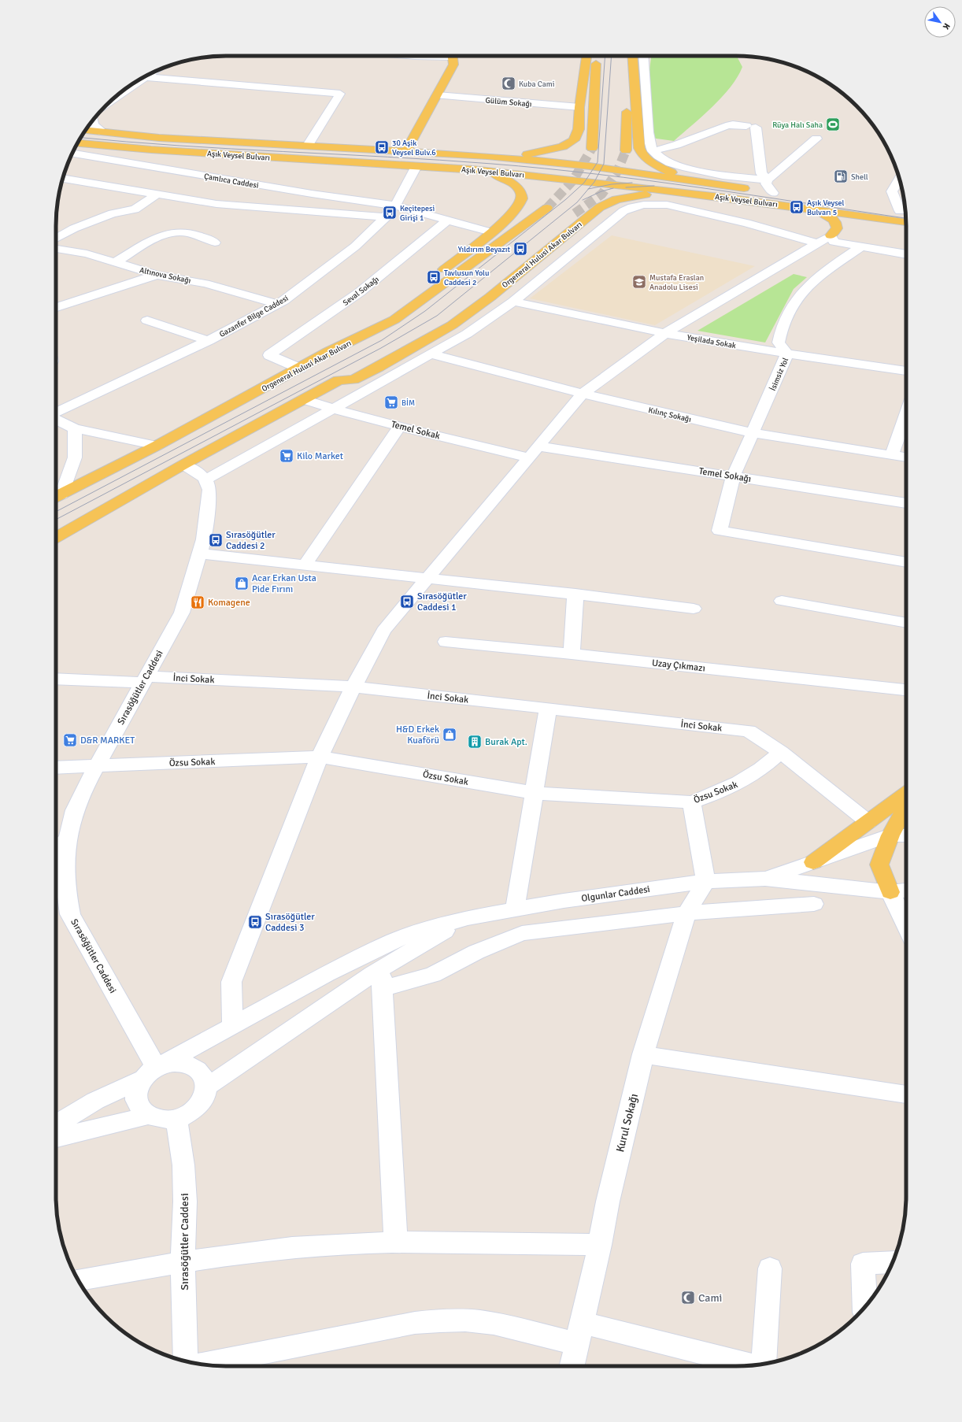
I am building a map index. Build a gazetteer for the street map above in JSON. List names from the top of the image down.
{
  "streets": {
    "main road": ["Aşık Veysel Bulvarı", "Orgeneral Hulusi Akar Bulvarı"],
    "street": [
      "Gülüm Sokağı",
      "Çamlıca Caddesi",
      "Altınova Sokağı",
      "Seval Sokağı",
      "Gazanfer Bilge Caddesi",
      "Yeşilada Sokak",
      "İsimsiz Yol",
      "Kılınç Sokağı",
      "Temel Sokak",
      "Temel Sokağı",
      "Uzay Çıkmazı",
      "İnci Sokak",
      "Sırasöğütler Caddesi",
      "Özsu Sokak",
      "Olgunlar Caddesi",
      "Kurul Sokağı"
    ]
  },
  "crossings": [
    ["Aşık Veysel Bulvarı", "Orgeneral Hulusi Akar Bulvarı"],
    ["Aşık Veysel Bulvarı", "Gazanfer Bilge Caddesi"],
    ["Çamlıca Caddesi", "Seval Sokağı"],
    ["Çamlıca Caddesi", "Gazanfer Bilge Caddesi"],
    ["Orgeneral Hulusi Akar Bulvarı", "Seval Sokağı"],
    ["Orgeneral Hulusi Akar Bulvarı", "Temel Sokak"],
    ["Altınova Sokağı", "Gazanfer Bilge Caddesi"],
    ["Yeşilada Sokak", "İsimsiz Yol"],
    ["İsimsiz Yol", "Kılınç Sokağı"],
    ["İsimsiz Yol", "Temel Sokağı"],
    ["Temel Sokak", "Temel Sokağı"],
    ["İnci Sokak", "Sırasöğütler Caddesi"],
    ["İnci Sokak", "Özsu Sokak"],
    ["Sırasöğütler Caddesi", "Özsu Sokak"],
    ["Olgunlar Caddesi", "Kurul Sokağı"]
  ],
  "places": {
    "mosque": ["Kuba Cami", "Cami"],
    "sports": ["Rüya Halı Saha"],
    "bus stop": [
      "30 Aşik Veysel Bulv.6",
      "Aşık Veysel Bulvarı 5",
      "Keçitepesi Girişi 1",
      "Yıldırım Beyazıt",
      "Tavlusun Yolu Caddesi 2",
      "Sırasöğütler Caddesi 2",
      "Sırasöğütler Caddesi 1",
      "Sırasöğütler Caddesi 3"
    ],
    "fuel station": ["Shell"],
    "school or university": ["Mustafa Eraslan Anadolu Lisesi"],
    "supermarket": ["BİM", "Kilo Market", "D&R MARKET"],
    "shop": ["Acar Erkan Usta Pide Fırını", "H&D Erkek Kuaförü"],
    "restaurant": ["Komagene"],
    "building": ["Burak Apt."]
  },
  "north": "bottom right"
}
